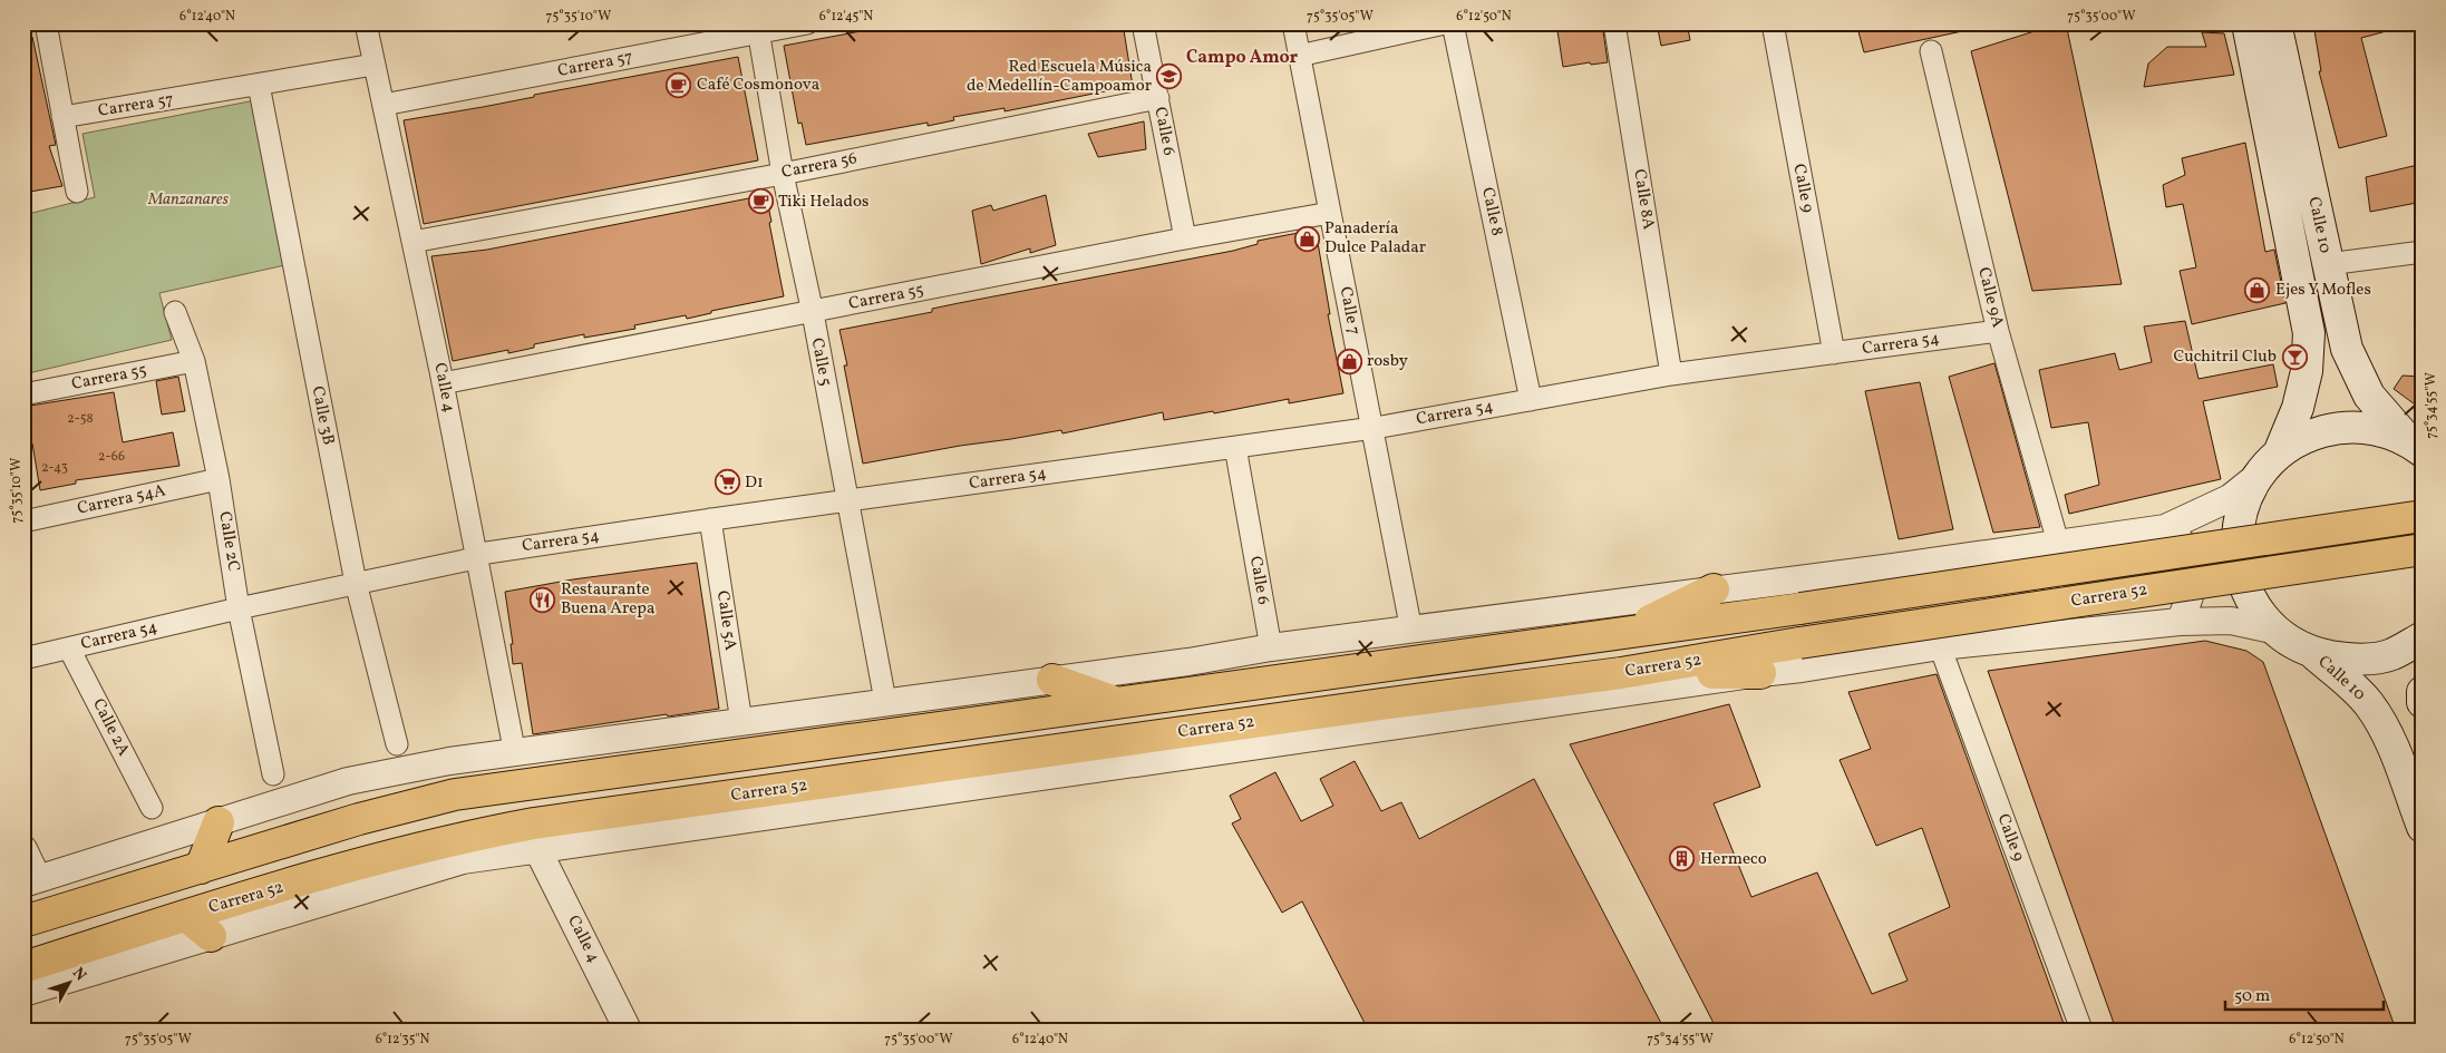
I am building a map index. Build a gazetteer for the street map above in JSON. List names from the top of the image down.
{
  "streets": {
    "main road": ["Calle 10", "Carrera 52"],
    "street": [
      "Carrera 57",
      "Calle 6",
      "Carrera 56",
      "Calle 9",
      "Calle 8A",
      "Calle 8",
      "Carrera 55",
      "Calle 9A",
      "Calle 7",
      "Carrera 54",
      "Calle 5",
      "Calle 4",
      "Calle 3B",
      "Carrera 54A",
      "Calle 2C",
      "Calle 5A",
      "Calle 2A"
    ]
  },
  "crossings": [
    ["Carrera 57", "Calle 5"],
    ["Carrera 57", "Calle 4"],
    ["Carrera 57", "Calle 3B"],
    ["Calle 6", "Carrera 56"],
    ["Calle 6", "Carrera 55"],
    ["Calle 6", "Carrera 54"],
    ["Carrera 56", "Calle 5"],
    ["Carrera 56", "Calle 4"],
    ["Calle 9", "Carrera 54"],
    ["Calle 9", "Carrera 52"],
    ["Calle 8A", "Carrera 54"],
    ["Calle 8", "Carrera 54"],
    ["Carrera 55", "Calle 7"],
    ["Carrera 55", "Calle 5"],
    ["Carrera 55", "Calle 4"],
    ["Carrera 55", "Calle 2C"],
    ["Calle 9A", "Carrera 54"],
    ["Calle 7", "Carrera 54"],
    ["Carrera 54", "Calle 5"],
    ["Carrera 54", "Calle 4"],
    ["Carrera 54", "Calle 3B"],
    ["Carrera 54", "Calle 2C"],
    ["Carrera 54", "Calle 5A"],
    ["Carrera 54", "Calle 2A"],
    ["Calle 4", "Carrera 52"],
    ["Carrera 54A", "Calle 2C"]
  ],
  "districts": ["Campo Amor"],
  "parks": ["Manzanares"],
  "places": {
    "school or university": ["Red Escuela Música de Medellín-Campoamor"],
    "cafe": ["Café Cosmonova", "Tiki Helados"],
    "shop": ["Panadería Dulce Paladar", "Ejes Y Mofles", "rosby"],
    "bar": ["Cuchitril Club"],
    "supermarket": ["D1"],
    "restaurant": ["Restaurante Buena Arepa"],
    "building": ["Hermeco"]
  },
  "house_numbers": ["2-58", "2-66", "2-43"],
  "scale_bar": "50 m",
  "north": "top right",
  "coordinates": [
    "6°12'40\"N",
    "75°35'10\"W",
    "6°12'45\"N",
    "75°35'05\"W",
    "6°12'50\"N",
    "75°35'00\"W",
    "75°34'55\"W",
    "6°12'35\"N"
  ]
}
